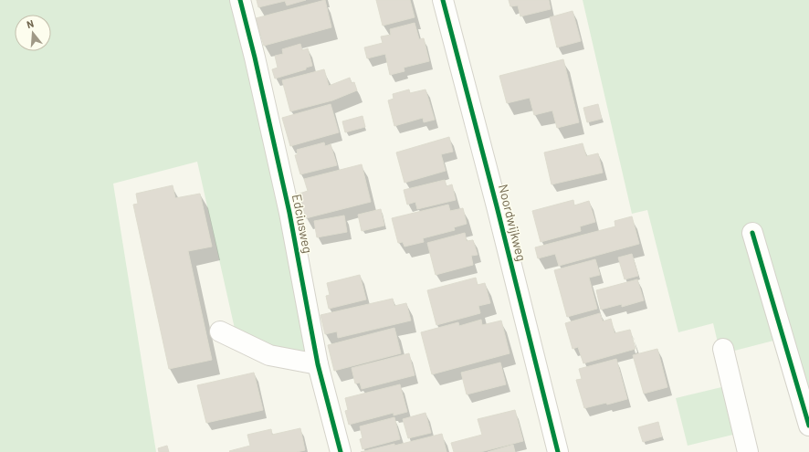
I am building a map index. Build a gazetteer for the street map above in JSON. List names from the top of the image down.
{
  "streets": {
    "street": ["Noordwijkweg", "Edciusweg"]
  },
  "north": "top"
}
